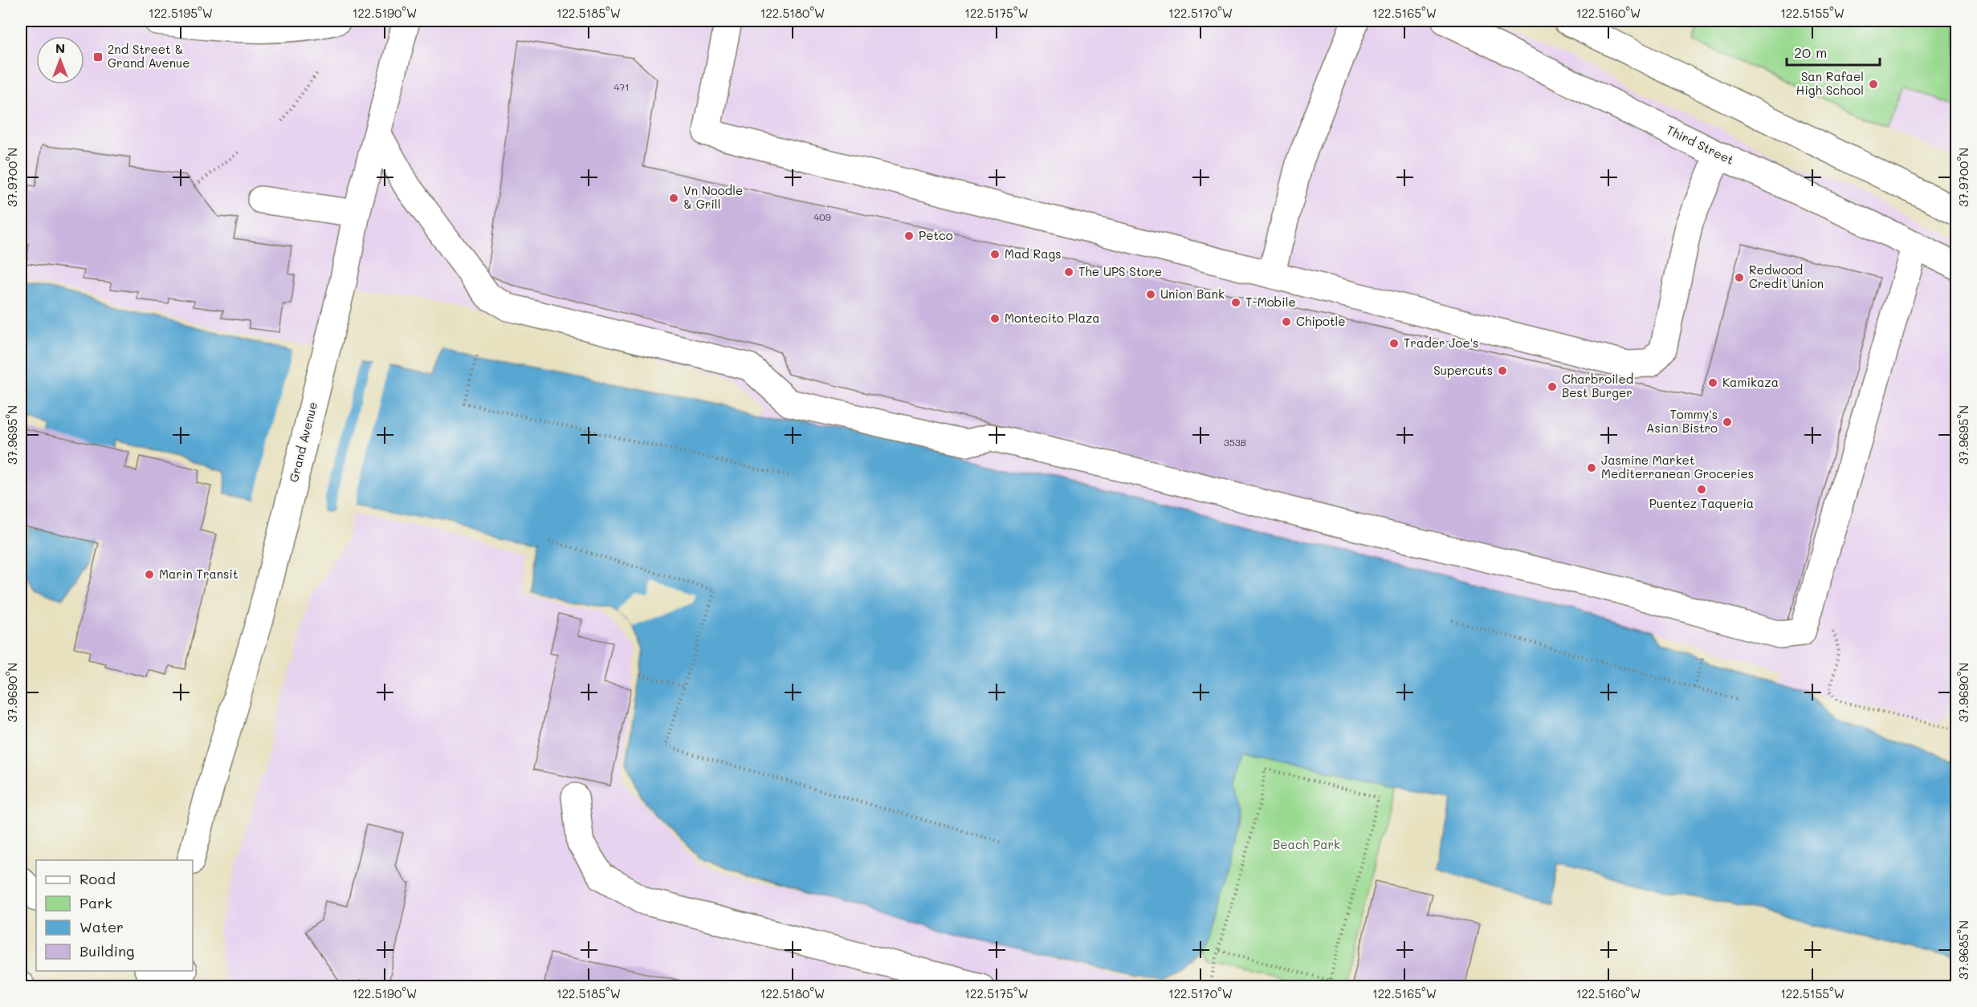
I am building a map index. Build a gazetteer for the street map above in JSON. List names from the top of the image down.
{
  "streets": {
    "main road": ["Third Street", "Grand Avenue"]
  },
  "parks": ["Beach Park"],
  "places": {
    "transit": ["2nd Street & Grand Avenue"],
    "other": [
      "San Rafael High School",
      "Vn Noodle & Grill",
      "Petco",
      "Mad Rags",
      "The UPS Store",
      "Redwood Credit Union",
      "Union Bank",
      "T-Mobile",
      "Montecito Plaza",
      "Chipotle",
      "Trader Joe's",
      "Supercuts",
      "Kamikaza",
      "Charbroiled Best Burger",
      "Tommy's Asian Bistro",
      "Jasmine Market Mediterranean Groceries",
      "Puentez Taqueria",
      "Marin Transit"
    ]
  },
  "house_numbers": ["471", "409", "353B"],
  "legend": [
    "Road",
    "Park",
    "Water",
    "Building"
  ],
  "scale_bar": "20 m",
  "north": "top",
  "coordinates": [
    "122.5195°W",
    "122.5190°W",
    "122.5185°W",
    "122.5180°W",
    "122.5175°W",
    "122.5170°W",
    "122.5165°W",
    "122.5160°W",
    "122.5155°W",
    "37.9700°N",
    "37.9695°N",
    "37.9690°N",
    "37.9685°N"
  ]
}
